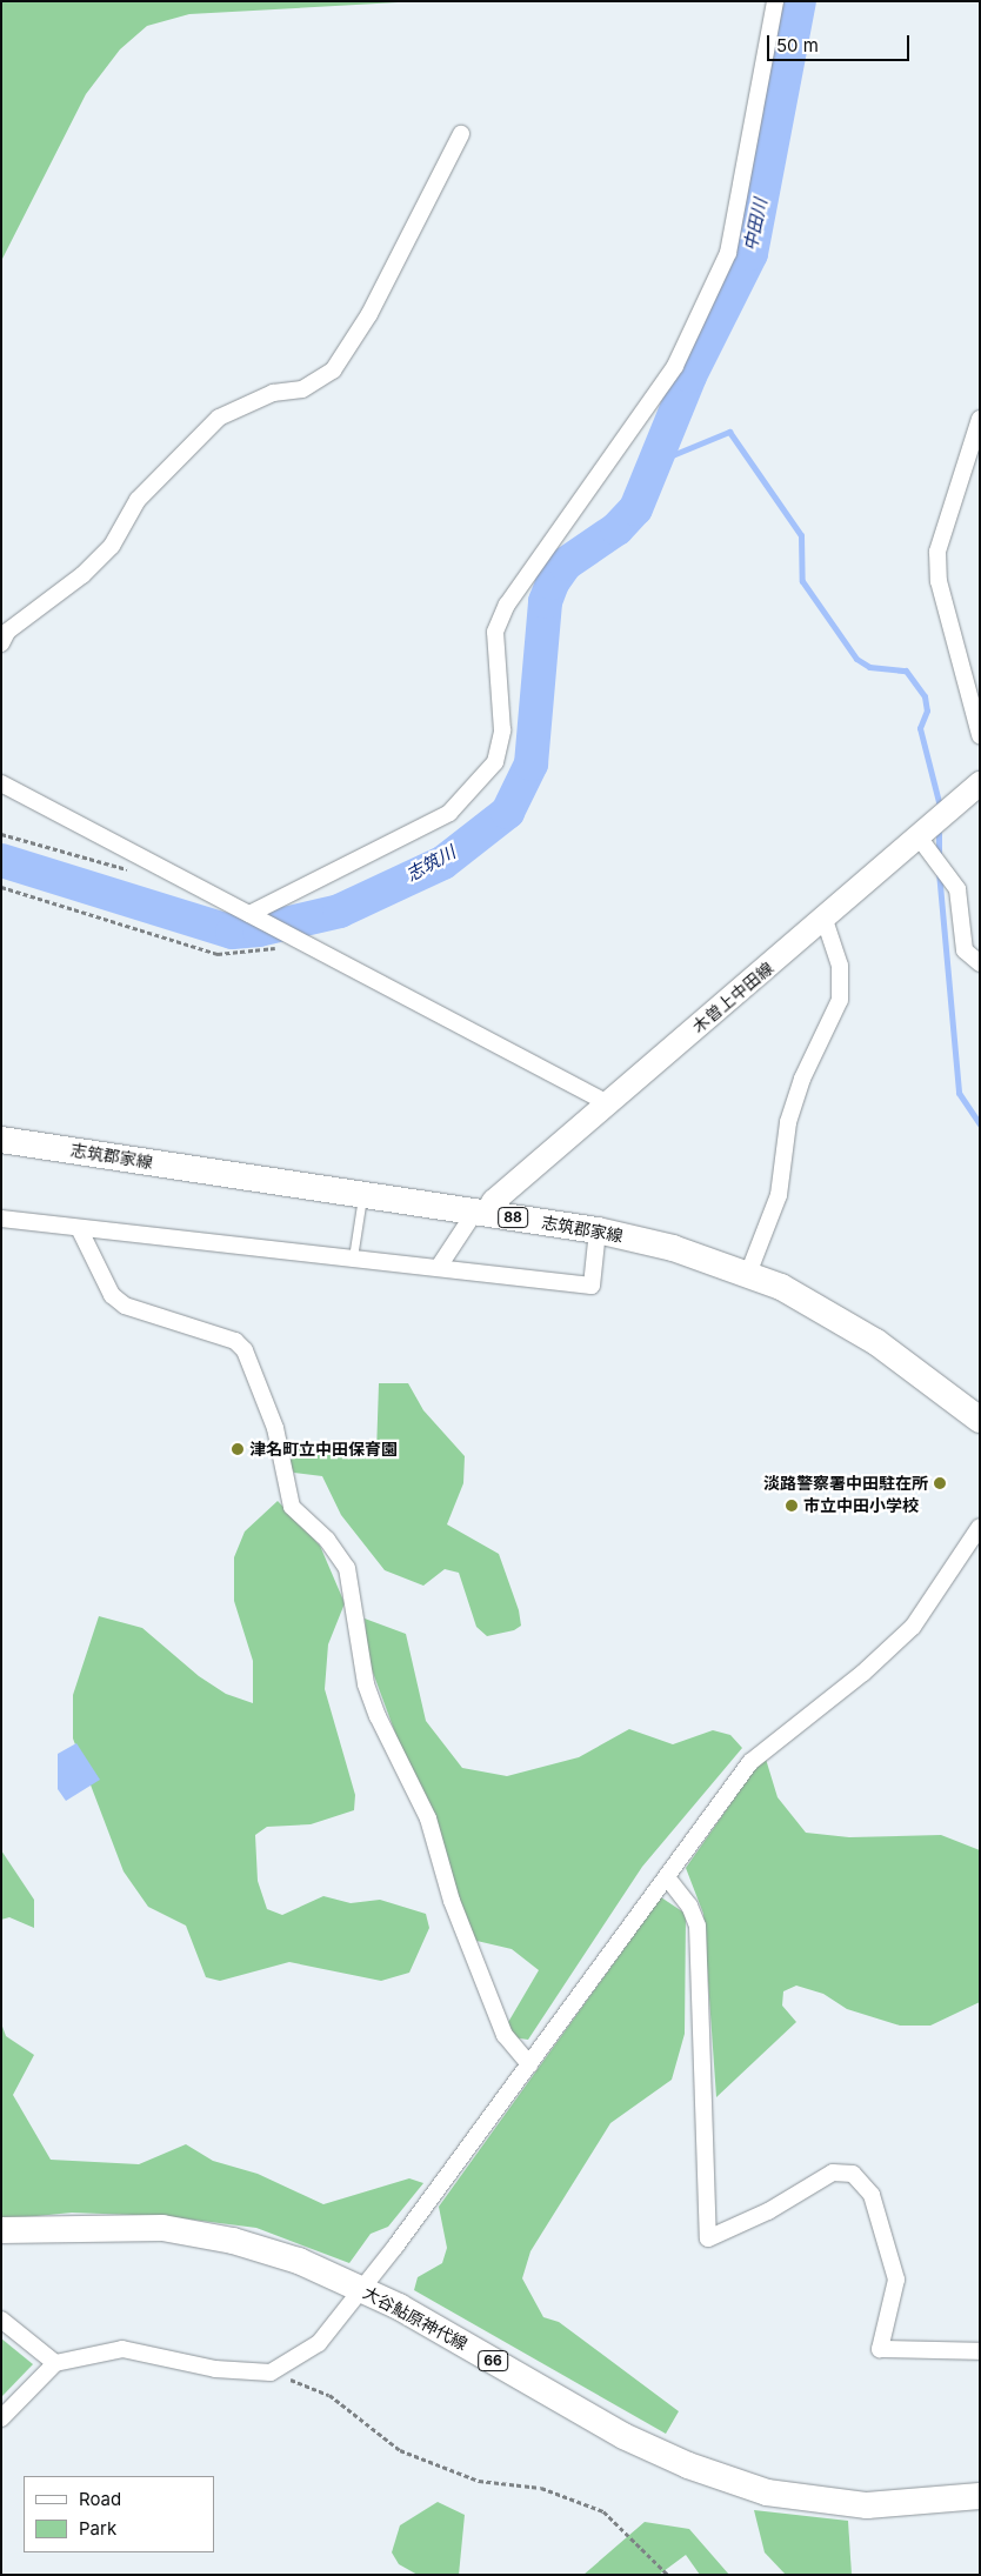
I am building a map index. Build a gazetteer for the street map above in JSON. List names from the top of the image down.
{
  "streets": {
    "main road": [
      "木曽上中田線",
      "志筑郡家線",
      "88",
      "大谷鮎原神代線",
      "66"
    ]
  },
  "crossings": [
    ["木曽上中田線", "志筑郡家線"]
  ],
  "water": ["中田川", "志筑川"],
  "places": ["津名町立中田保育園", "淡路警察署中田駐在所", "市立中田小学校"],
  "legend": ["Road", "Park"],
  "scale_bar": "50 m"
}
